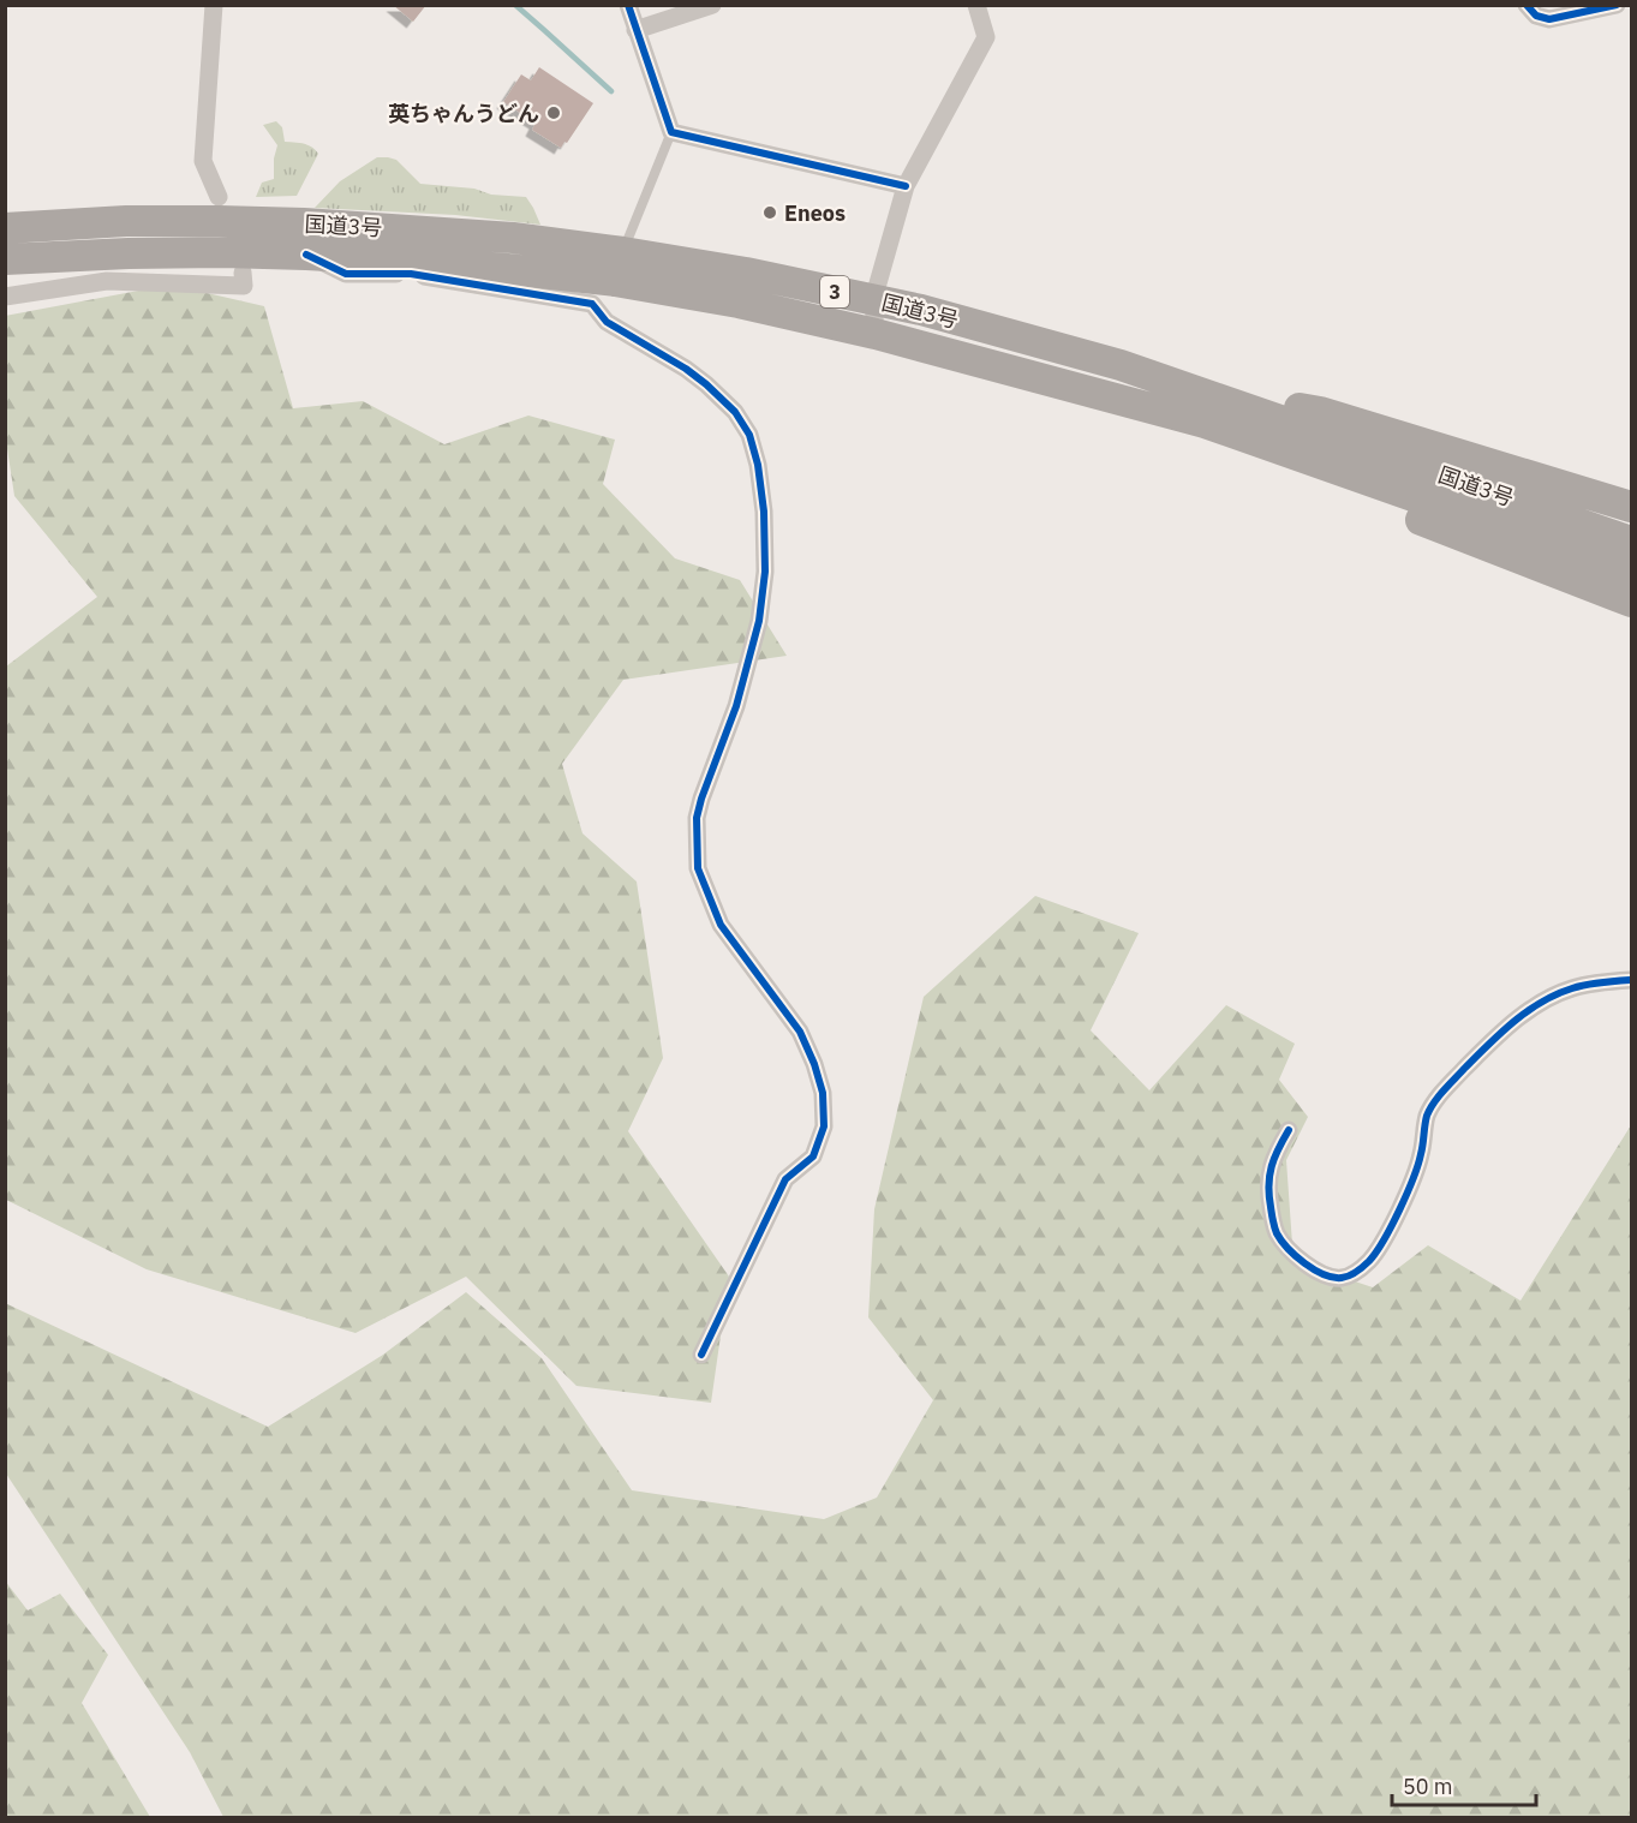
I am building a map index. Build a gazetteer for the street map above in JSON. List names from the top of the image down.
{
  "streets": {
    "highway": ["国道3号", "3"]
  },
  "places": ["英ちゃんうどん", "Eneos"],
  "scale_bar": "50 m"
}
